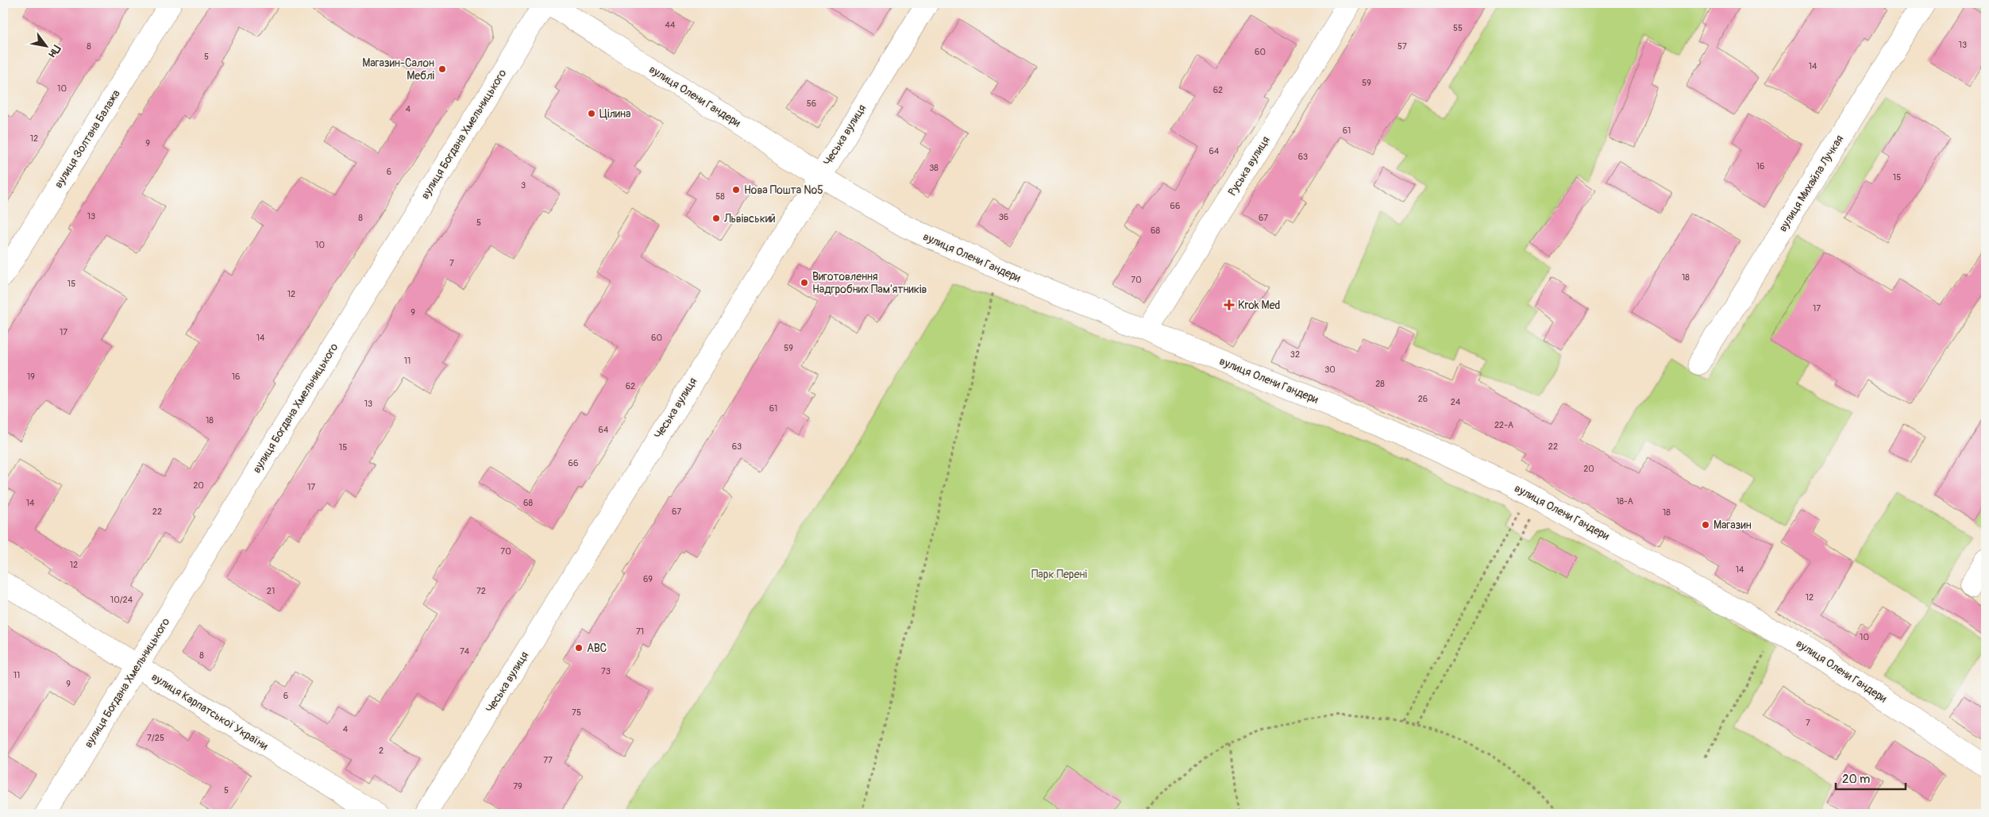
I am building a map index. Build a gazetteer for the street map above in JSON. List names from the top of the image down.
{
  "streets": {
    "street": [
      "вулиця Олени Гандери",
      "вулиця Богдана Хмельницького",
      "Чеська вулиця",
      "вулиця Золтана Балажа",
      "Руська вулиця",
      "вулиця Михайла Лучкая",
      "вулиця Карпатської України"
    ]
  },
  "crossings": [
    ["вулиця Олени Гандери", "Чеська вулиця"],
    ["вулиця Олени Гандери", "Руська вулиця"],
    ["вулиця Богдана Хмельницького", "вулиця Карпатської України"]
  ],
  "parks": ["Парк Перені"],
  "places": {
    "other": [
      "Магазин-Салон Меблі",
      "Цілина",
      "Нова Пошта №5",
      "Львівський",
      "Виготовлення Надгробних Пам'ятників",
      "Магазин",
      "ABC"
    ],
    "health": ["Krok Med"]
  },
  "house_numbers": [
    "44",
    "55",
    "13",
    "8",
    "57",
    "60",
    "5",
    "14",
    "59",
    "10",
    "62",
    "56",
    "4",
    "61",
    "12",
    "9",
    "64",
    "63",
    "16",
    "38",
    "6",
    "15",
    "3",
    "58",
    "66",
    "13",
    "36",
    "8",
    "67",
    "5",
    "68",
    "10",
    "7",
    "18",
    "70",
    "15",
    "12",
    "17",
    "9",
    "17",
    "14",
    "60",
    "59",
    "32",
    "11",
    "30",
    "19",
    "16",
    "28",
    "62",
    "26",
    "24",
    "13",
    "61",
    "18",
    "22-А",
    "64",
    "63",
    "22",
    "15",
    "66",
    "20",
    "20",
    "17",
    "18-А",
    "14",
    "68",
    "22",
    "67",
    "18",
    "70",
    "12",
    "14",
    "69",
    "21",
    "72",
    "12",
    "10/24",
    "71",
    "10",
    "74",
    "8",
    "73",
    "11",
    "9",
    "6",
    "75",
    "7",
    "4",
    "7/25",
    "2",
    "77",
    "79",
    "5"
  ],
  "scale_bar": "20 m",
  "north": "bottom right"
}
